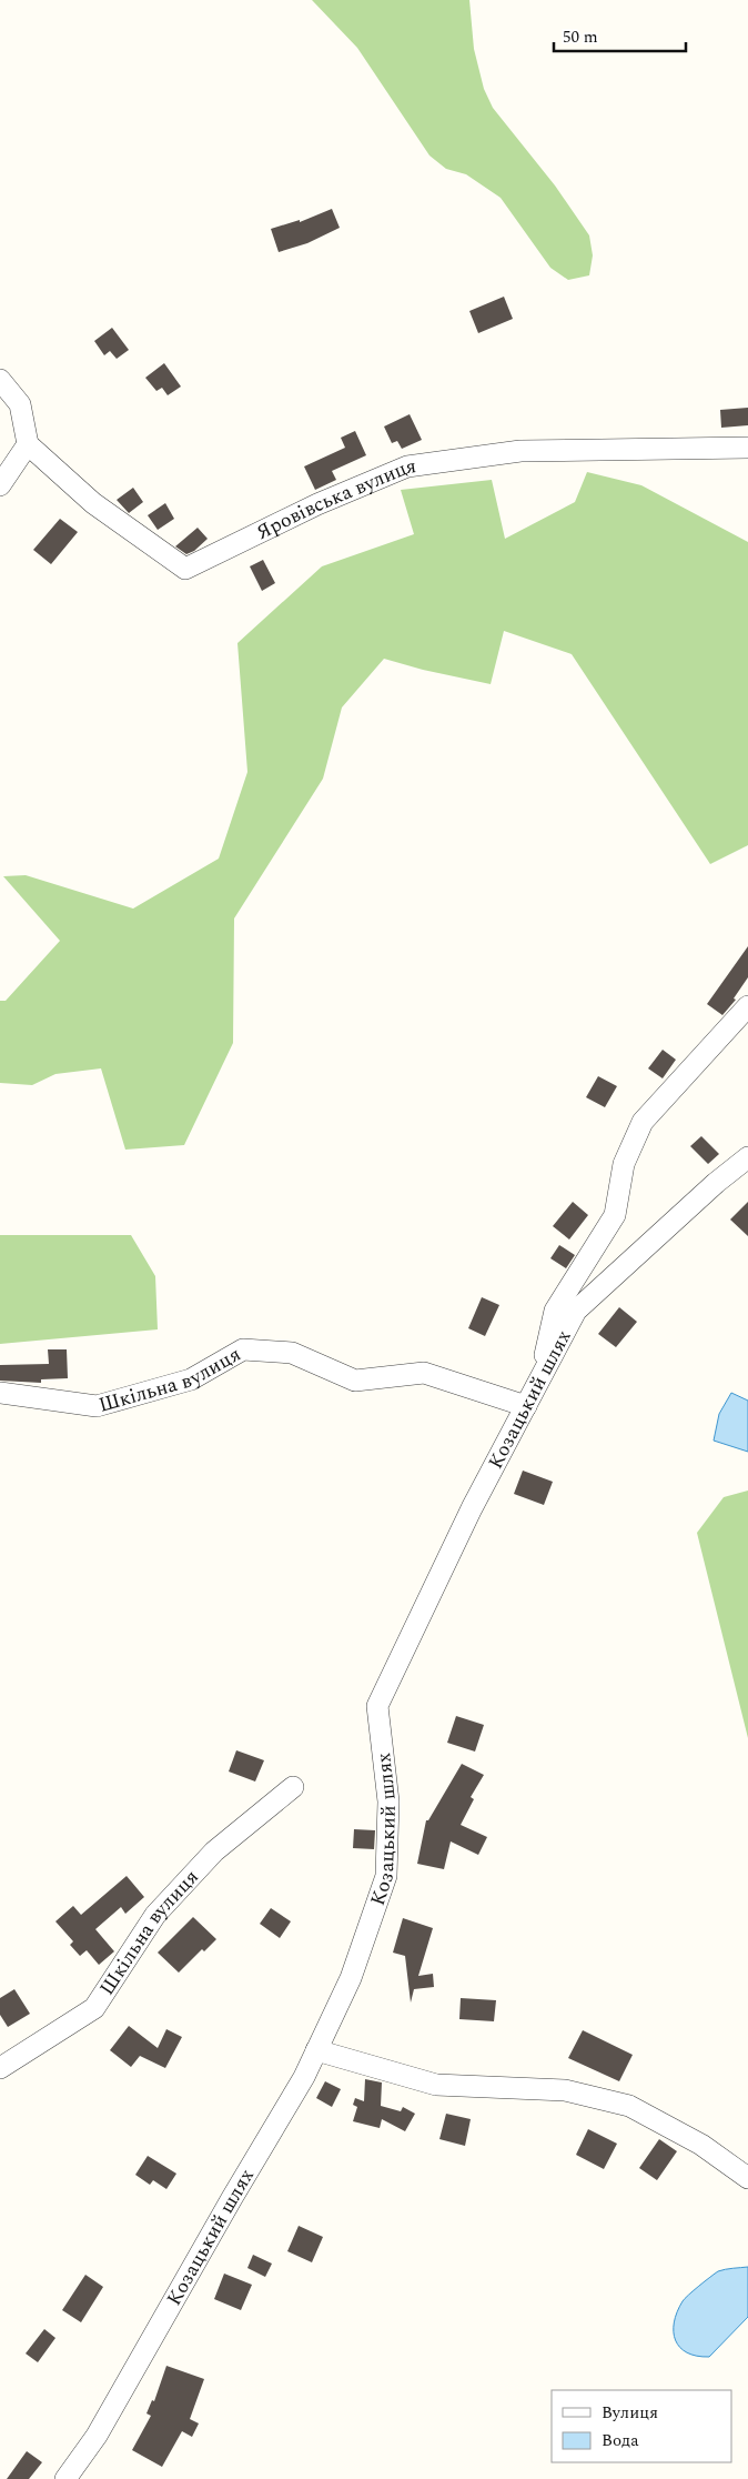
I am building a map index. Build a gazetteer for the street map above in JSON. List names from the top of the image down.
{
  "streets": {
    "street": ["Яровівська вулиця", "Шкільна вулиця", "Козацький шлях"]
  },
  "crossings": [
    ["Шкільна вулиця", "Козацький шлях"]
  ],
  "legend": ["Вулиця", "Вода"],
  "scale_bar": "50 m"
}
